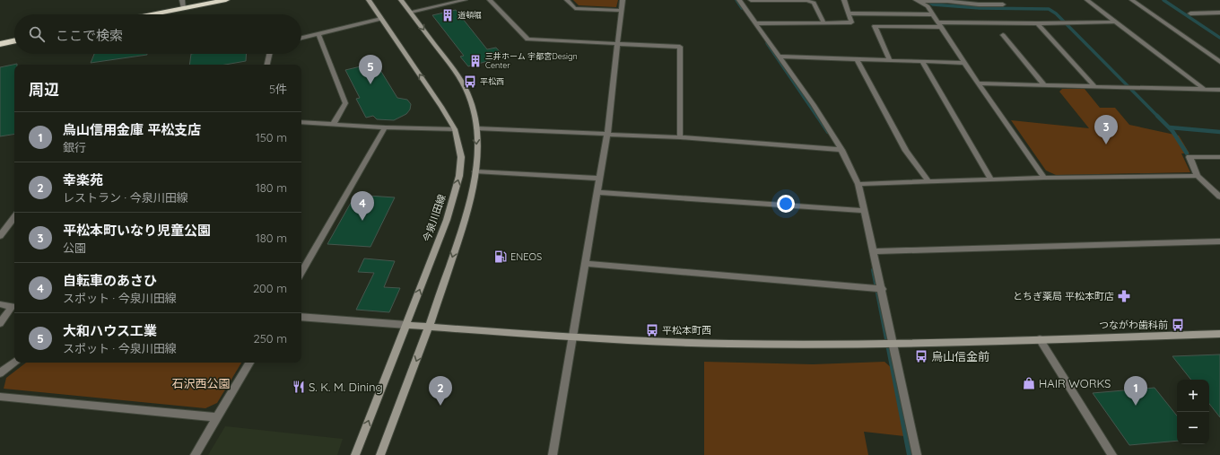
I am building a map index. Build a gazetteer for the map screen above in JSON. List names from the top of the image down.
{
  "streets": {
    "street": ["今泉川田線"]
  },
  "parks": ["石沢西公園"],
  "places": {
    "building": ["道頓堀", "三井ホーム 宇都宮Design Center"],
    "bus stop": [
      "平松西",
      "つながわ歯科前",
      "平松本町西",
      "烏山信金前"
    ],
    "fuel station": ["ENEOS"],
    "pharmacy": ["とちぎ薬局 平松本町店"],
    "shop": ["HAIR WORKS"],
    "restaurant": ["S. K. M. Dining"]
  },
  "page": {
    "search": "ここで検索",
    "pins": [
      "5",
      "3",
      "4",
      "1",
      "2"
    ],
    "heading": ["周辺", "5件"],
    "list": [
      {
        "mark": "1",
        "name": "烏山信用金庫 平松支店",
        "note": "銀行",
        "value": "150 m"
      },
      {
        "mark": "2",
        "name": "幸楽苑",
        "note": "レストラン · 今泉川田線",
        "value": "180 m"
      },
      {
        "mark": "3",
        "name": "平松本町いなり児童公園",
        "note": "公園",
        "value": "180 m"
      },
      {
        "mark": "4",
        "name": "自転車のあさひ",
        "note": "スポット · 今泉川田線",
        "value": "200 m"
      },
      {
        "mark": "5",
        "name": "大和ハウス工業",
        "note": "スポット · 今泉川田線",
        "value": "250 m"
      }
    ],
    "map_buttons": ["+", "−"]
  }
}
